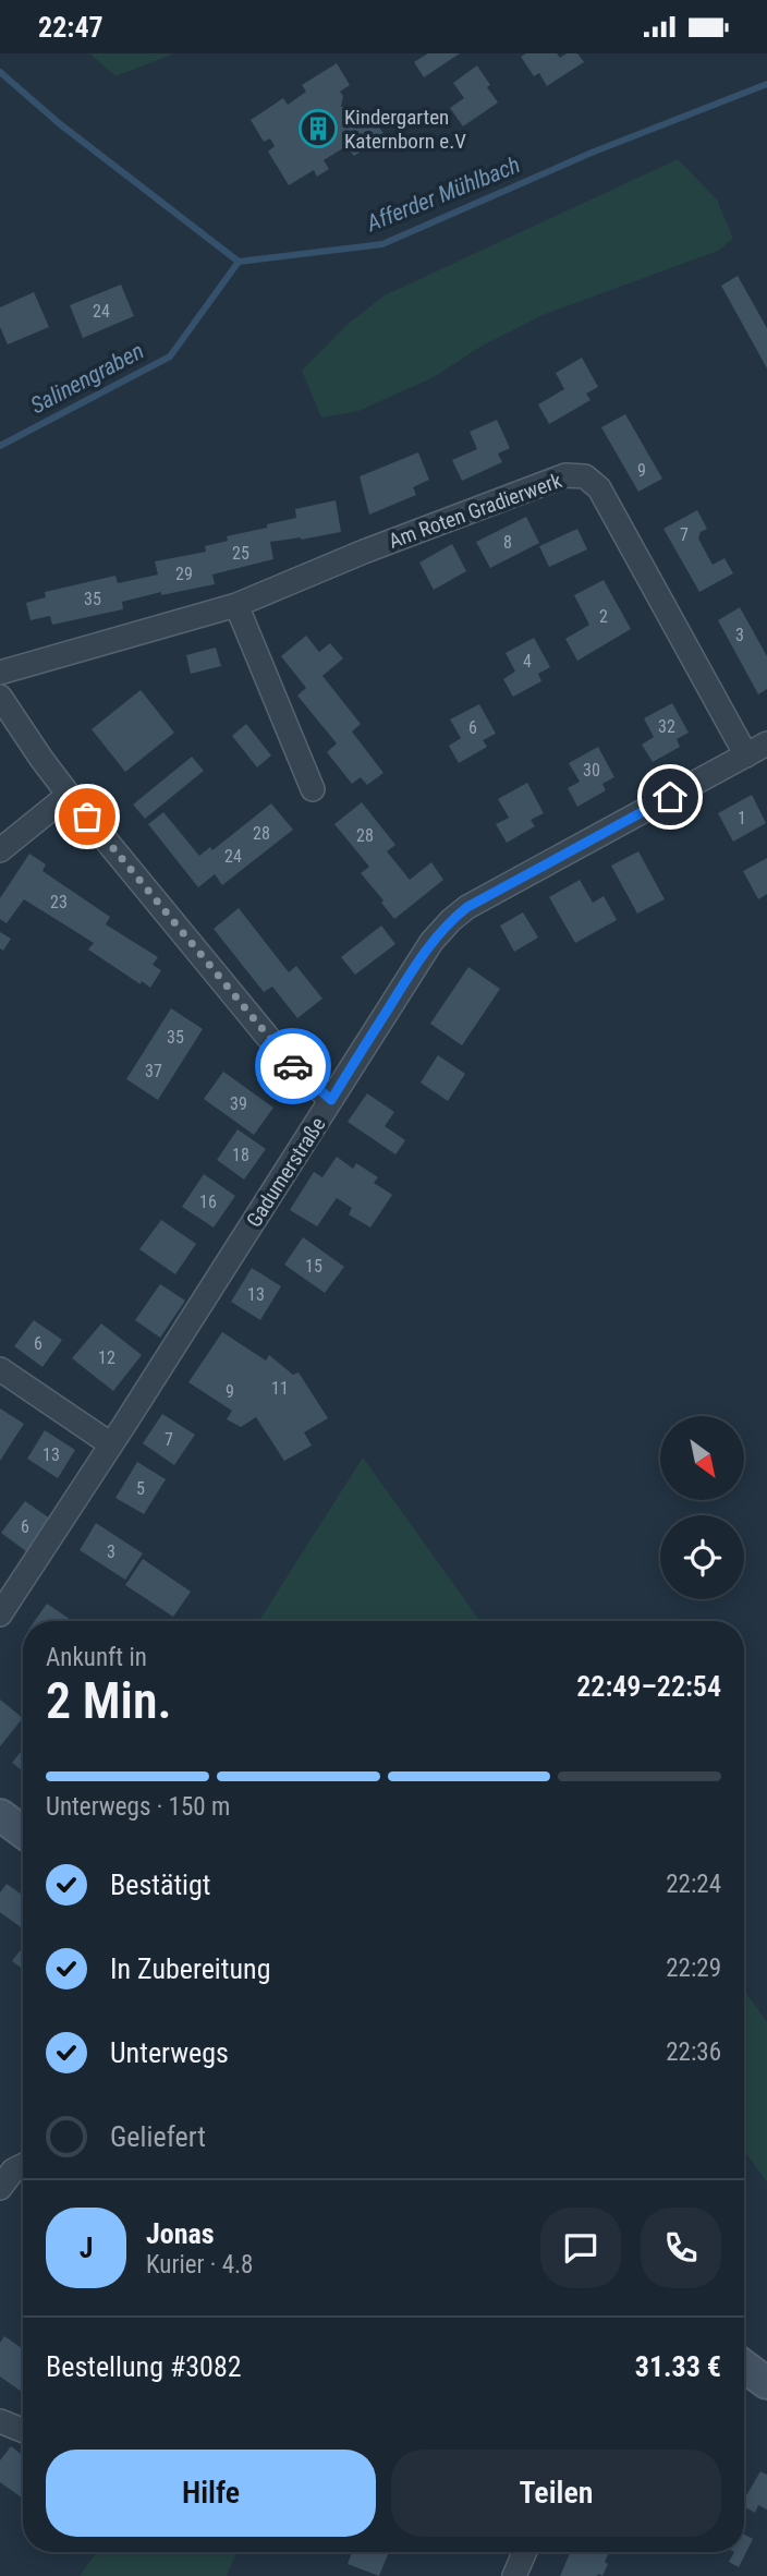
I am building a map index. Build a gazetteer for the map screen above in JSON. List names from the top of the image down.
{
  "streets": {
    "street": ["Am Roten Gradierwerk", "Gadumerstraße"]
  },
  "crossings": [
    ["Am Roten Gradierwerk", "Gadumerstraße"]
  ],
  "water": ["Afferder Mühlbach", "Salinengraben"],
  "places": {
    "building": ["Kindergarten Katernborn e.V"]
  },
  "house_numbers": [
    "24",
    "9",
    "7",
    "8",
    "25",
    "29",
    "35",
    "2",
    "3",
    "4",
    "32",
    "6",
    "30",
    "1",
    "28",
    "28",
    "24",
    "23",
    "35",
    "37",
    "39",
    "18",
    "16",
    "15",
    "13",
    "6",
    "12",
    "11",
    "9",
    "7",
    "13",
    "5",
    "6",
    "3"
  ],
  "north": "bottom right",
  "page": {
    "status": "22:47",
    "heading": ["2 Min.", "Ankunft in", "22:49–22:54"],
    "panel": [
      "Jonas",
      "Kurier · 4.8",
      "Bestellung #3082",
      "31.33 €"
    ],
    "bar": "Unterwegs · 150 m",
    "list": [
      ["Bestätigt", "22:24"],
      ["In Zubereitung", "22:29"],
      ["Unterwegs", "22:36"],
      "Geliefert"
    ],
    "round": "J",
    "buttons": ["Hilfe", "Teilen"]
  }
}
